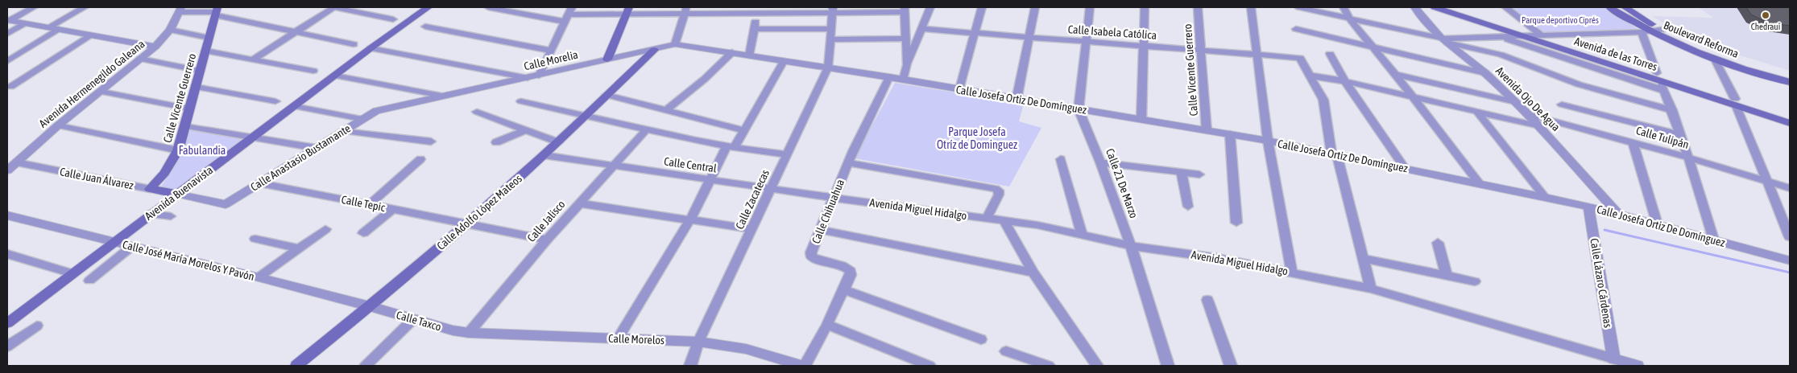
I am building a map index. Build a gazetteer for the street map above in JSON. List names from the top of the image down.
{
  "streets": {
    "main road": [
      "Boulevard Reforma",
      "Avenida de las Torres",
      "Calle Vicente Guerrero",
      "Calle Juan Álvarez",
      "Avenida Buenavista",
      "Calle Adolfo López Mateos"
    ],
    "street": [
      "Calle Isabela Católica",
      "Calle Morelia",
      "Avenida Hermenegildo Galeana",
      "Avenida Ojo De Agua",
      "Calle Josefa Ortiz De Domínguez",
      "Calle Tulipán",
      "Calle Anastasio Bustamante",
      "Calle Central",
      "Calle 21 De Marzo",
      "Calle Zacatecas",
      "Calle Tepic",
      "Avenida Miguel Hidalgo",
      "Calle Chihuahua",
      "Calle Jalisco",
      "Calle José María Morelos Y Pavón",
      "Calle Lázaro Cárdenas",
      "Calle Taxco",
      "Calle Morelos"
    ]
  },
  "crossings": [
    ["Calle Isabela Católica", "Calle Vicente Guerrero"],
    ["Calle Isabela Católica", "Calle 21 De Marzo"],
    ["Calle Morelia", "Calle Josefa Ortiz De Domínguez"],
    ["Calle Morelia", "Calle Anastasio Bustamante"],
    ["Calle Morelia", "Calle Zacatecas"],
    ["Calle Morelia", "Calle Chihuahua"],
    ["Calle Morelia", "Calle Adolfo López Mateos"],
    ["Calle Vicente Guerrero", "Calle Josefa Ortiz De Domínguez"],
    ["Calle Vicente Guerrero", "Calle Juan Álvarez"],
    ["Avenida Hermenegildo Galeana", "Calle Juan Álvarez"],
    ["Avenida Ojo De Agua", "Calle Josefa Ortiz De Domínguez"],
    ["Avenida Ojo De Agua", "Calle Tulipán"],
    ["Calle Josefa Ortiz De Domínguez", "Calle 21 De Marzo"],
    ["Calle Josefa Ortiz De Domínguez", "Calle Chihuahua"],
    ["Calle Josefa Ortiz De Domínguez", "Calle Lázaro Cárdenas"],
    ["Calle Anastasio Bustamante", "Calle Juan Álvarez"],
    ["Calle Anastasio Bustamante", "Avenida Buenavista"],
    ["Calle Anastasio Bustamante", "Calle Tepic"],
    ["Calle Central", "Calle Zacatecas"],
    ["Calle Central", "Avenida Miguel Hidalgo"],
    ["Calle Central", "Calle Chihuahua"],
    ["Calle Central", "Calle Adolfo López Mateos"],
    ["Calle Central", "Calle Jalisco"],
    ["Calle Juan Álvarez", "Avenida Buenavista"],
    ["Calle 21 De Marzo", "Avenida Miguel Hidalgo"],
    ["Avenida Buenavista", "Calle José María Morelos Y Pavón"],
    ["Calle Zacatecas", "Calle Morelos"],
    ["Calle Tepic", "Calle Adolfo López Mateos"],
    ["Calle Tepic", "Calle Jalisco"],
    ["Avenida Miguel Hidalgo", "Calle Chihuahua"],
    ["Avenida Miguel Hidalgo", "Calle Lázaro Cárdenas"],
    ["Calle Adolfo López Mateos", "Calle José María Morelos Y Pavón"],
    ["Calle Adolfo López Mateos", "Calle Taxco"],
    ["Calle Jalisco", "Calle Taxco"],
    ["Calle Jalisco", "Calle Morelos"],
    ["Calle José María Morelos Y Pavón", "Calle Taxco"],
    ["Calle Taxco", "Calle Morelos"]
  ],
  "parks": ["Parque deportivo Ciprés", "Parque Josefa Otríz de Dominguez", "Fabulandia"],
  "places": ["Chedraui"]
}
